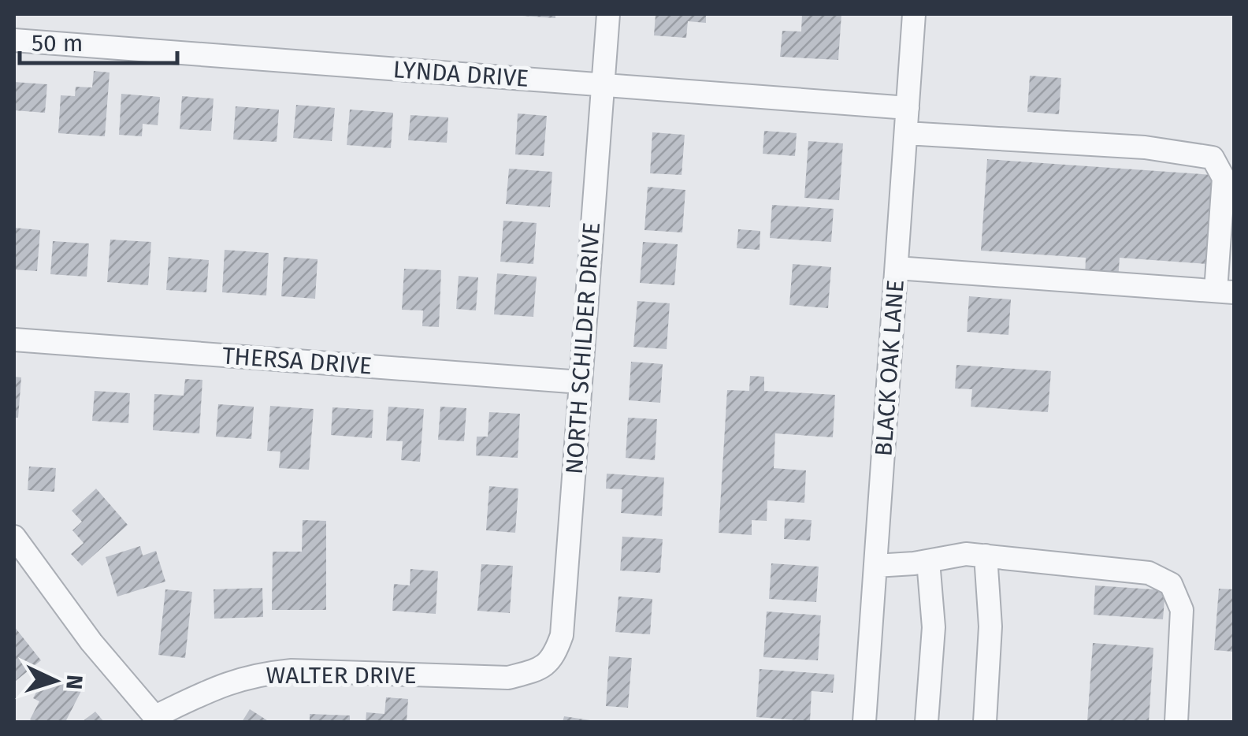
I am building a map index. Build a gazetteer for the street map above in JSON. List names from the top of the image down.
{
  "streets": {
    "street": [
      "LYNDA DRIVE",
      "NORTH SCHILDER DRIVE",
      "THERSA DRIVE",
      "BLACK OAK LANE",
      "WALTER DRIVE"
    ]
  },
  "crossings": [
    ["LYNDA DRIVE", "NORTH SCHILDER DRIVE"],
    ["LYNDA DRIVE", "BLACK OAK LANE"],
    ["NORTH SCHILDER DRIVE", "THERSA DRIVE"],
    ["NORTH SCHILDER DRIVE", "WALTER DRIVE"]
  ],
  "scale_bar": "50 m",
  "north": "right"
}
